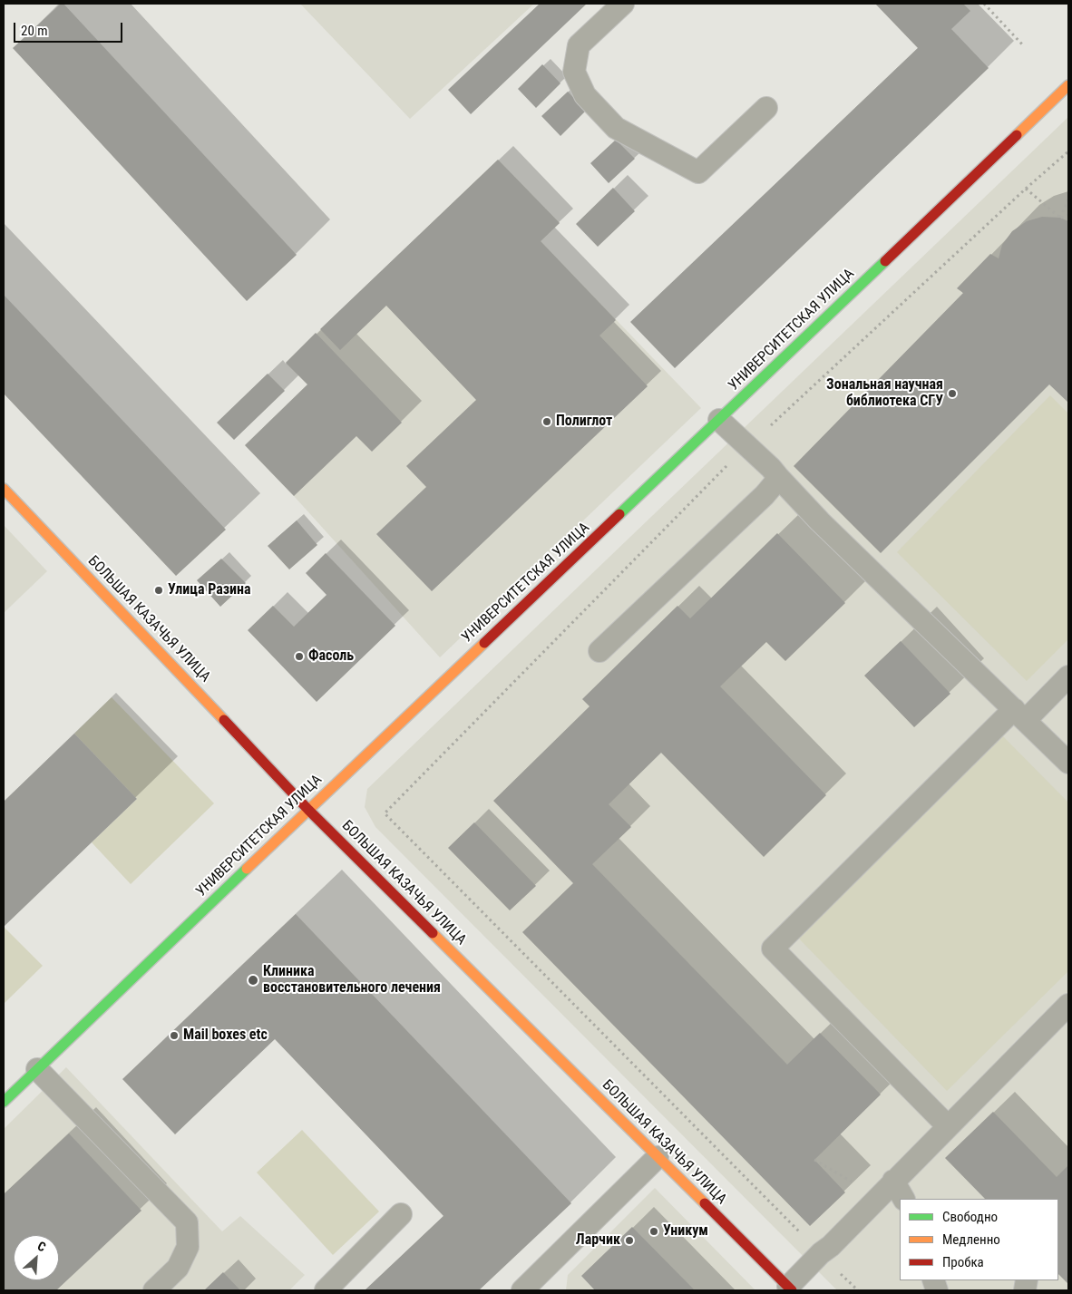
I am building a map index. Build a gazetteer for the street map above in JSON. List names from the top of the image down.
{
  "streets": {
    "main road": ["УНИВЕРСИТЕТСКАЯ УЛИЦА", "БОЛЬШАЯ КАЗАЧЬЯ УЛИЦА"]
  },
  "crossings": [
    ["УНИВЕРСИТЕТСКАЯ УЛИЦА", "БОЛЬШАЯ КАЗАЧЬЯ УЛИЦА"]
  ],
  "places": [
    "Зональная научная библиотека СГУ",
    "Полиглот",
    "Улица Разина",
    "Фасоль",
    "Клиника восстановительного лечения",
    "Mail boxes etc",
    "Уникум",
    "Ларчик"
  ],
  "legend": ["Свободно", "Медленно", "Пробка"],
  "scale_bar": "20 m",
  "north": "top right"
}
